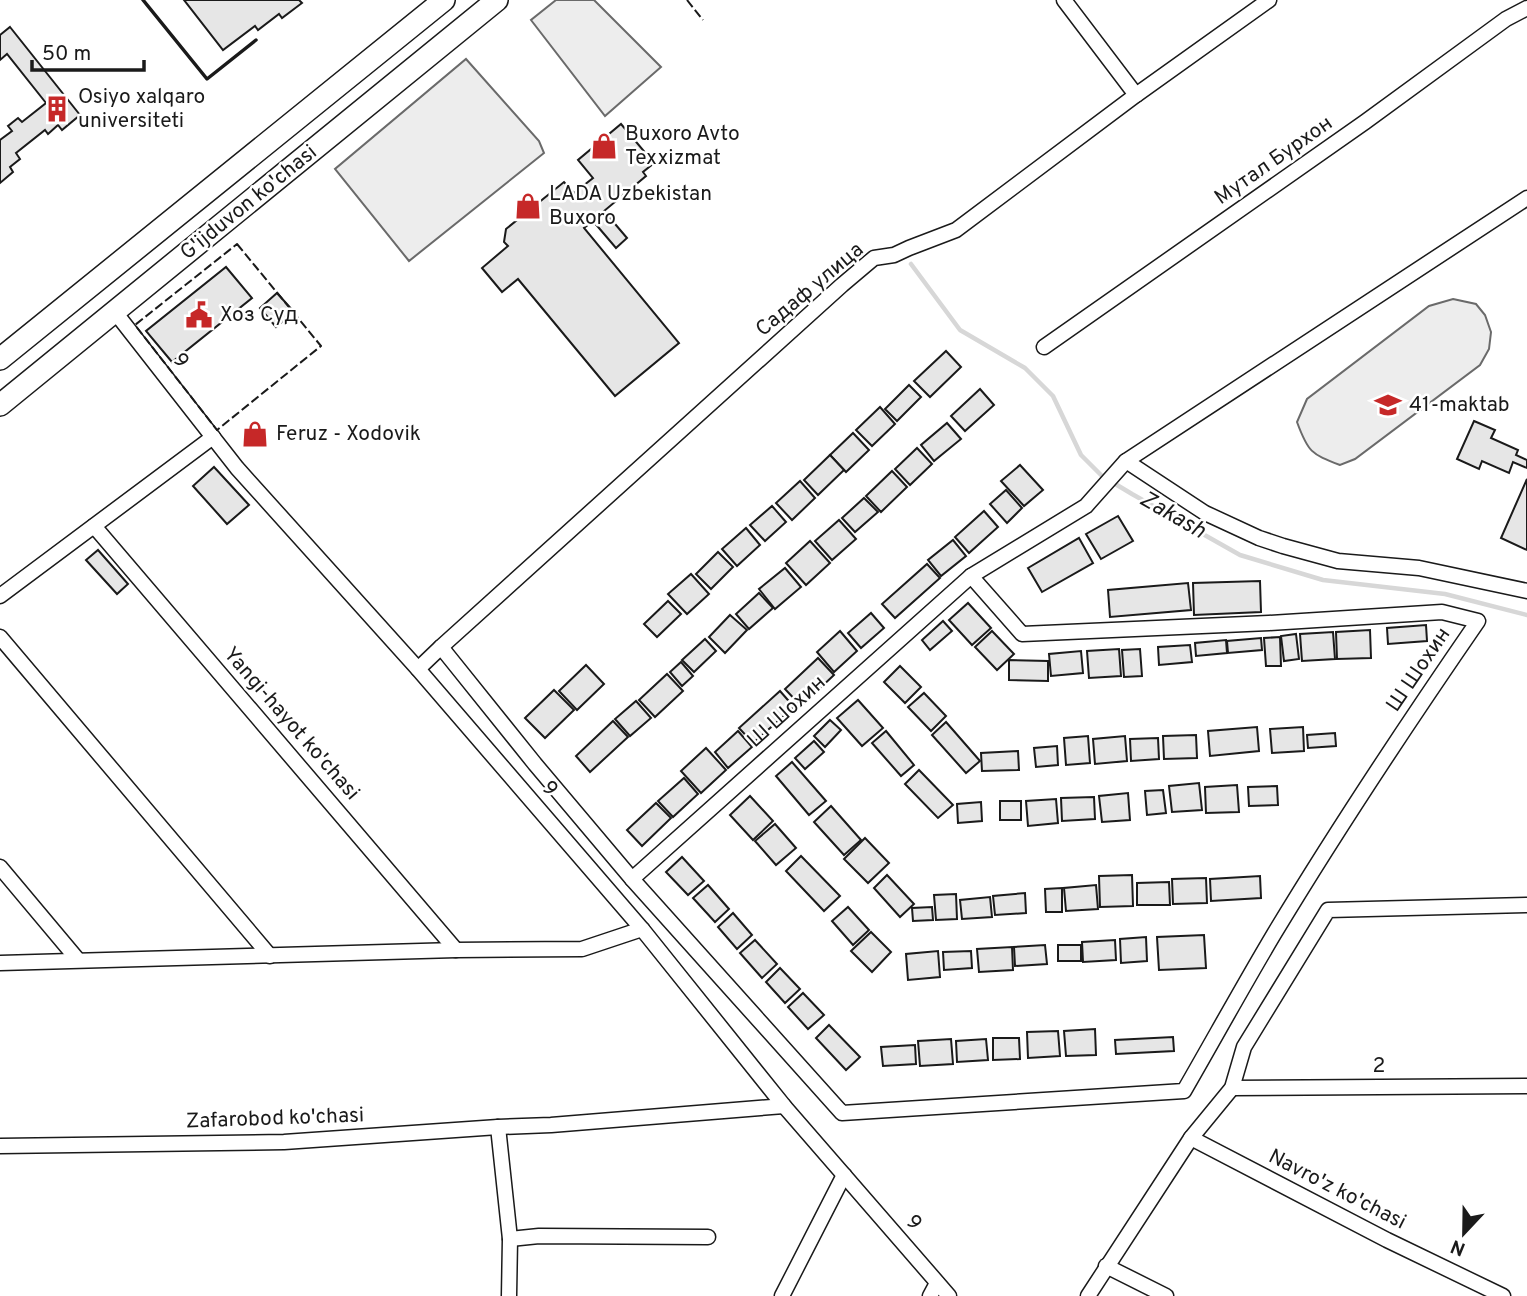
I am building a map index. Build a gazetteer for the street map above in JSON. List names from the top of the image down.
{
  "streets": {
    "main road": ["G'ijduvon ko'chasi"],
    "street": [
      "Мутал Бурхон",
      "Садаф улица",
      "9",
      "Ш Шохин",
      "Yangi-hayot ko'chasi",
      "2",
      "Zafarobod ko'chasi",
      "Navro'z ko'chasi"
    ]
  },
  "crossings": [
    ["G'ijduvon ko'chasi", "9"],
    ["Садаф улица", "9"],
    ["9", "Zafarobod ko'chasi"]
  ],
  "water": ["Zakash"],
  "places": {
    "building": ["Osiyo xalqaro universiteti"],
    "shop": ["Buxoro Avto Texxizmat", "LADA Uzbekistan Buxoro", "Feruz - Xodovik"],
    "public building": ["Хоз Суд"],
    "school or university": ["41-maktab"]
  },
  "scale_bar": "50 m",
  "north": "bottom"
}
